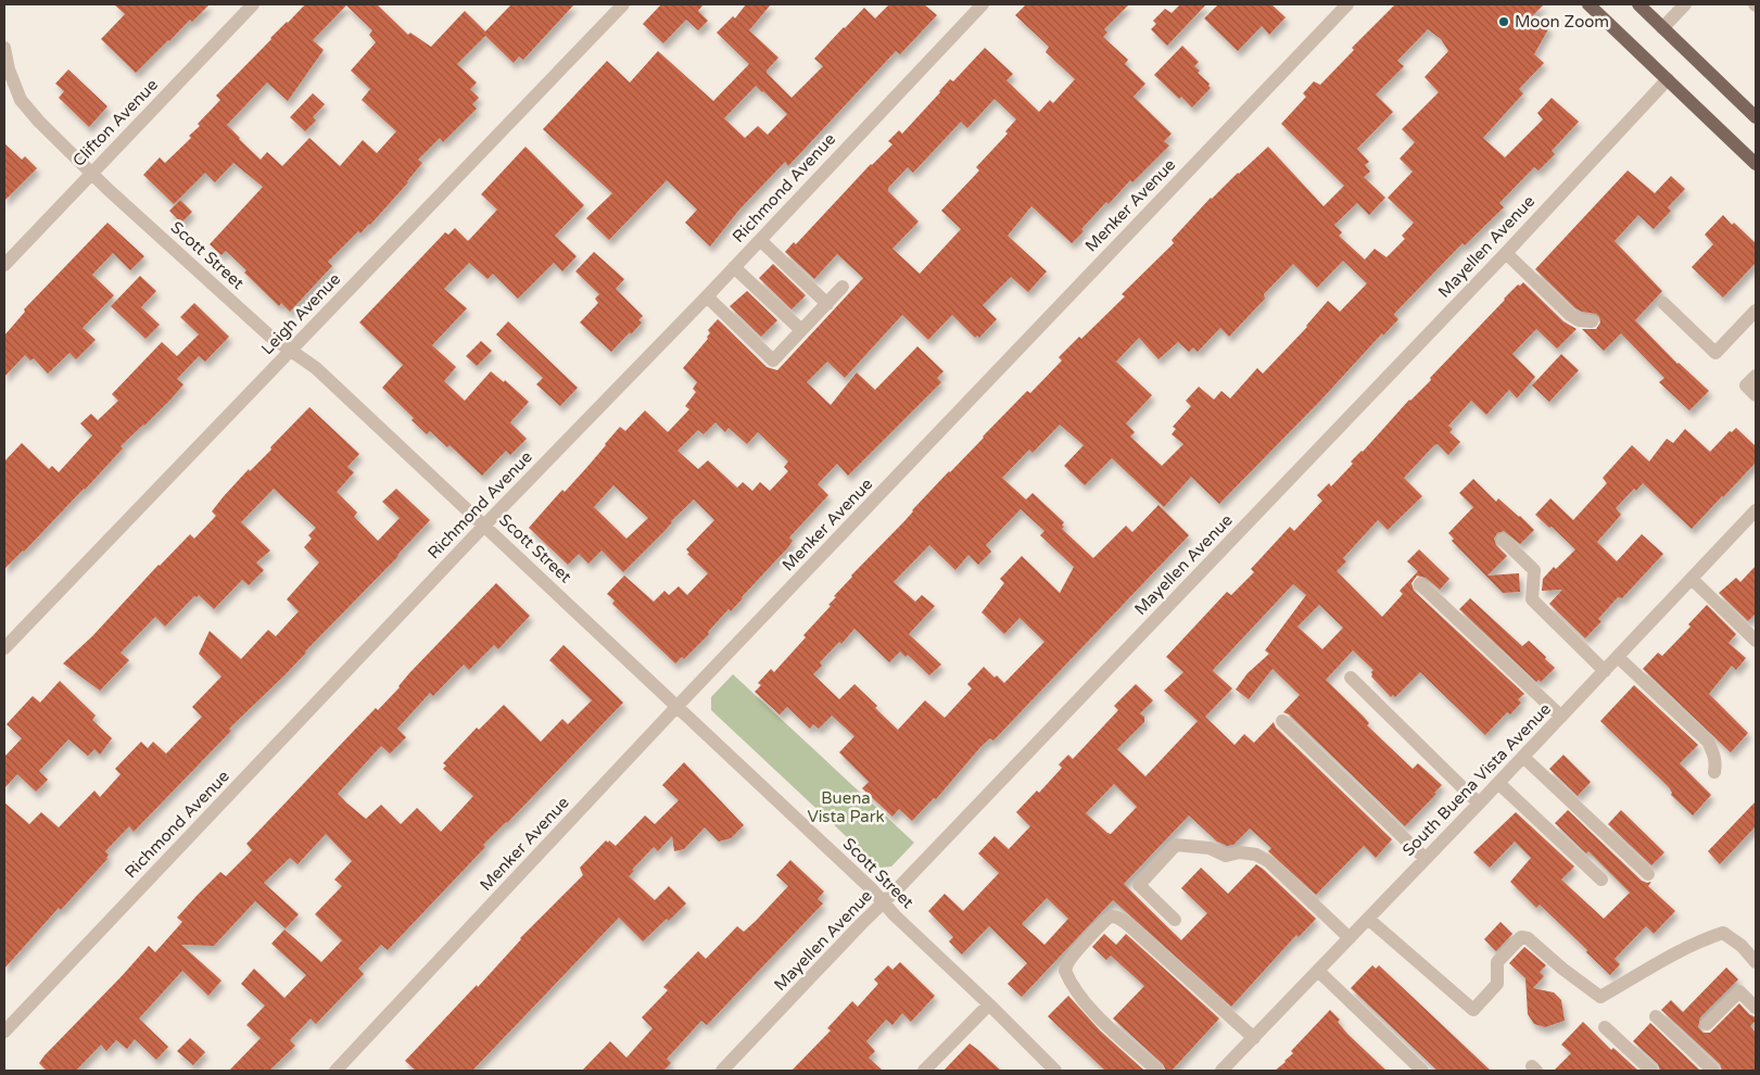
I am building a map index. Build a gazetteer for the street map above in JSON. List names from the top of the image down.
{
  "streets": {
    "street": [
      "Clifton Avenue",
      "Richmond Avenue",
      "Menker Avenue",
      "Mayellen Avenue",
      "Scott Street",
      "Leigh Avenue",
      "South Buena Vista Avenue"
    ]
  },
  "crossings": [
    ["Clifton Avenue", "Scott Street"],
    ["Richmond Avenue", "Scott Street"],
    ["Menker Avenue", "Scott Street"],
    ["Mayellen Avenue", "Scott Street"],
    ["Scott Street", "Leigh Avenue"]
  ],
  "parks": ["Buena Vista Park"],
  "places": ["Moon Zoom"]
}
